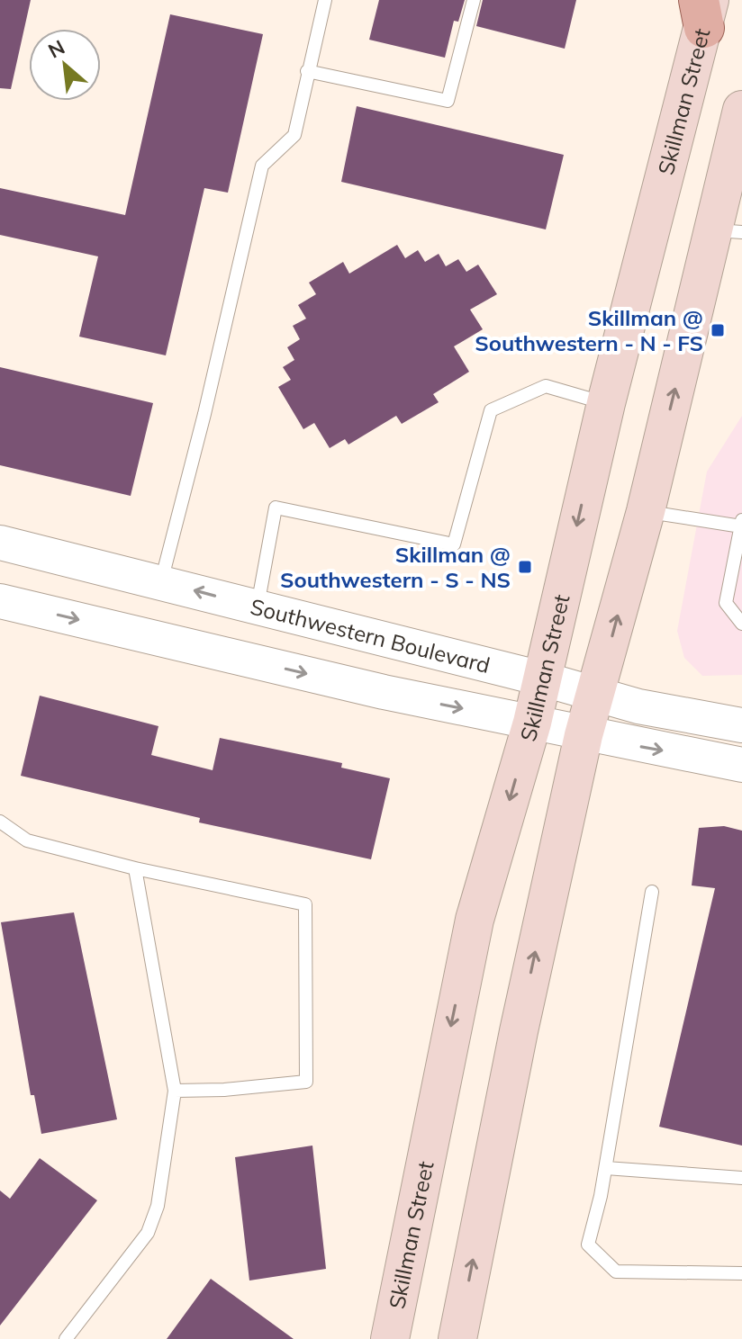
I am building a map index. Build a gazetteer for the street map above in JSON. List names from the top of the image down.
{
  "streets": {
    "main road": ["Skillman Street"],
    "street": ["Southwestern Boulevard"]
  },
  "crossings": [
    ["Skillman Street", "Southwestern Boulevard"]
  ],
  "places": {
    "transit": ["Skillman @ Southwestern - N - FS", "Skillman @ Southwestern - S - NS"]
  },
  "north": "top left"
}
